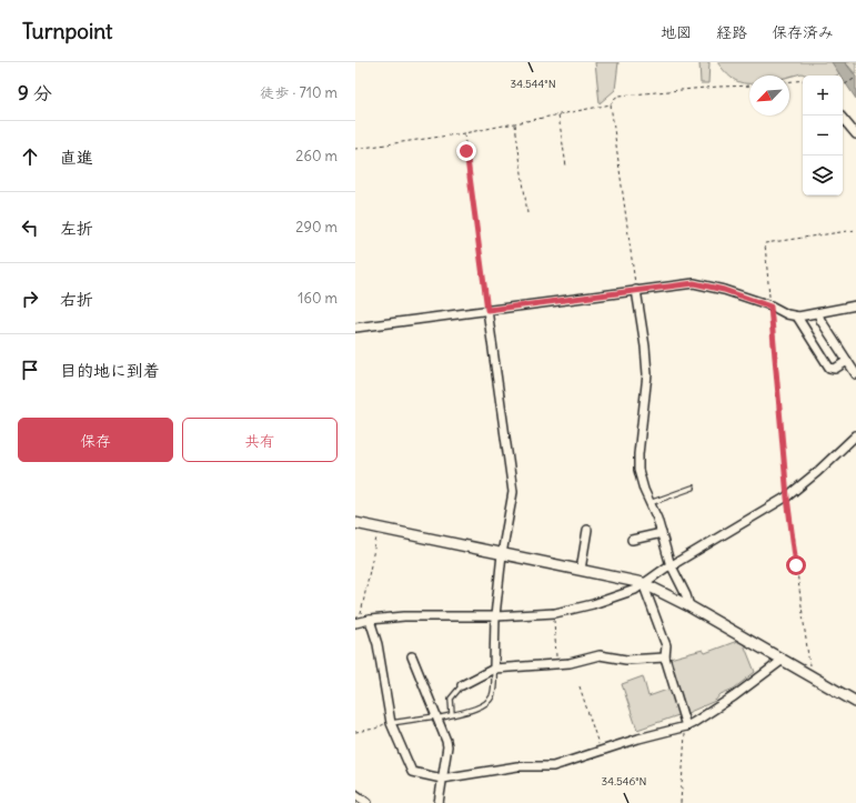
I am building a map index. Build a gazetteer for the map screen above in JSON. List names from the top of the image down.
{
  "north": "bottom left",
  "page": {
    "header": "Turnpoint",
    "nav": ["地図", "経路", "保存済み"],
    "heading": ["9 分", "徒歩 · 710 m"],
    "map_buttons": ["+", "−"],
    "list": [
      ["直進", "260 m"],
      ["左折", "290 m"],
      ["右折", "160 m"],
      "目的地に到着"
    ],
    "buttons": ["保存", "共有"]
  },
  "coordinates": ["34.544°N", "34.546°N"]
}
